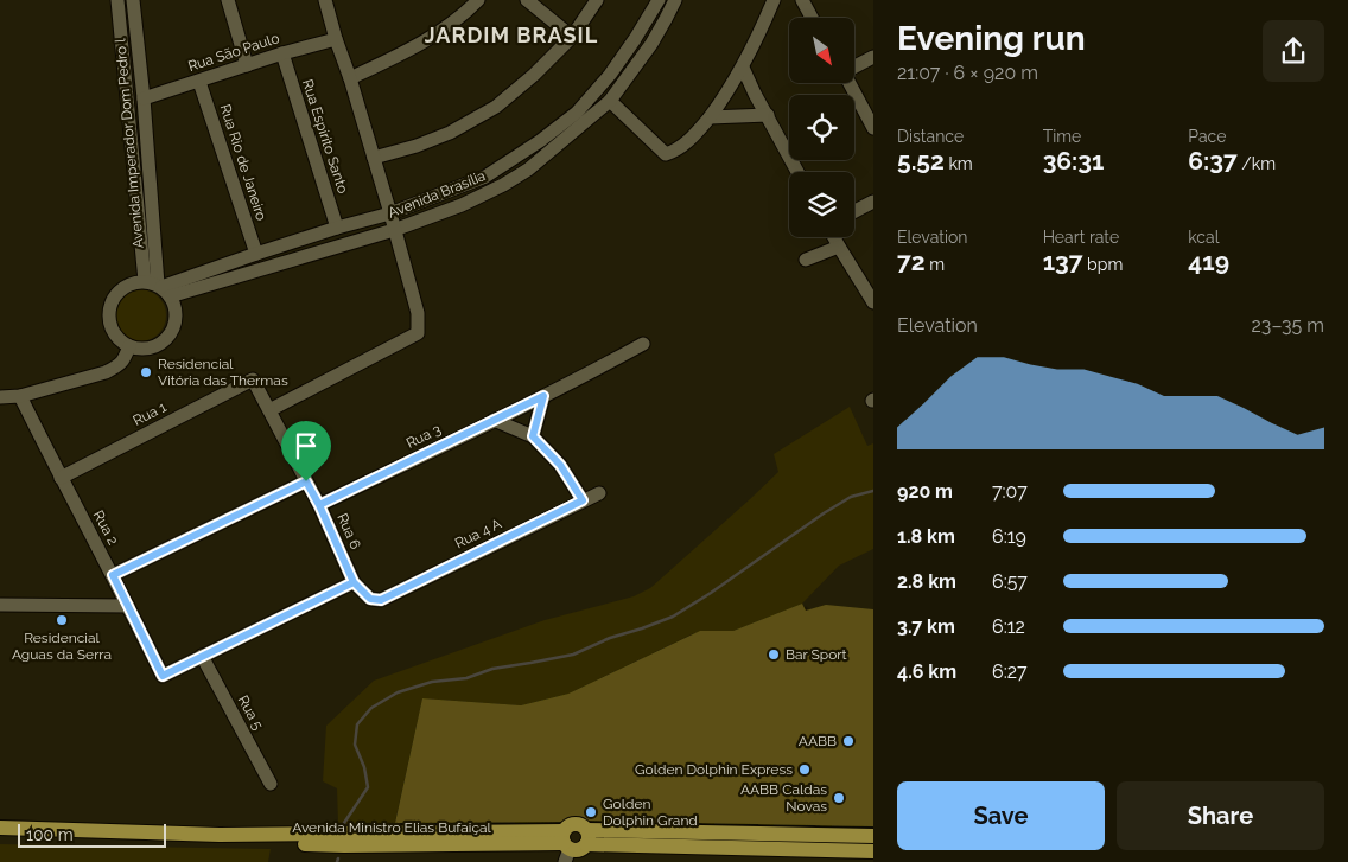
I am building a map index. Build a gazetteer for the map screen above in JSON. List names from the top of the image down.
{
  "streets": {
    "main road": ["Avenida Ministro Elias Bufaiçal"],
    "street": [
      "Rua São Paulo",
      "Rua Espírito Santo",
      "Avenida Imperador Dom Pedro l",
      "Rua Rio de Janeiro",
      "Avenida Brasília",
      "Rua 1",
      "Rua 3",
      "Rua 2",
      "Rua 6",
      "Rua 4 A",
      "Rua 5"
    ]
  },
  "crossings": [
    ["Rua São Paulo", "Rua Espírito Santo"],
    ["Rua São Paulo", "Avenida Imperador Dom Pedro l"],
    ["Rua São Paulo", "Rua Rio de Janeiro"],
    ["Rua Espírito Santo", "Avenida Brasília"],
    ["Avenida Imperador Dom Pedro l", "Avenida Brasília"],
    ["Rua Rio de Janeiro", "Avenida Brasília"],
    ["Rua 1", "Rua 2"],
    ["Rua 1", "Rua 6"],
    ["Rua 3", "Rua 6"],
    ["Rua 2", "Rua 5"],
    ["Rua 6", "Rua 4 A"]
  ],
  "districts": ["JARDIM BRASIL"],
  "places": [
    "Residencial Vitória das Thermas",
    "Residencial Aguas da Serra",
    "Bar Sport",
    "AABB",
    "Golden Dolphin Express",
    "AABB Caldas Novas",
    "Golden Dolphin Grand"
  ],
  "scale_bar": "100 m",
  "north": "bottom right",
  "page": {
    "heading": ["Evening run", "21:07 · 6 × 920 m"],
    "stats": [
      ["Distance", "5.52 km"],
      ["Time", "36:31"],
      ["Pace", "6:37 /km"],
      ["Elevation", "72 m"],
      ["Heart rate", "137 bpm"],
      ["kcal", "419"]
    ],
    "chart": ["Elevation", "23–35 m"],
    "list": [
      {
        "name": "920 m",
        "note": "7:07"
      },
      {
        "name": "1.8 km",
        "note": "6:19"
      },
      {
        "name": "2.8 km",
        "note": "6:57"
      },
      {
        "name": "3.7 km",
        "note": "6:12"
      },
      {
        "name": "4.6 km",
        "note": "6:27"
      }
    ],
    "buttons": ["Save", "Share"],
    "scale": "100 m"
  }
}
